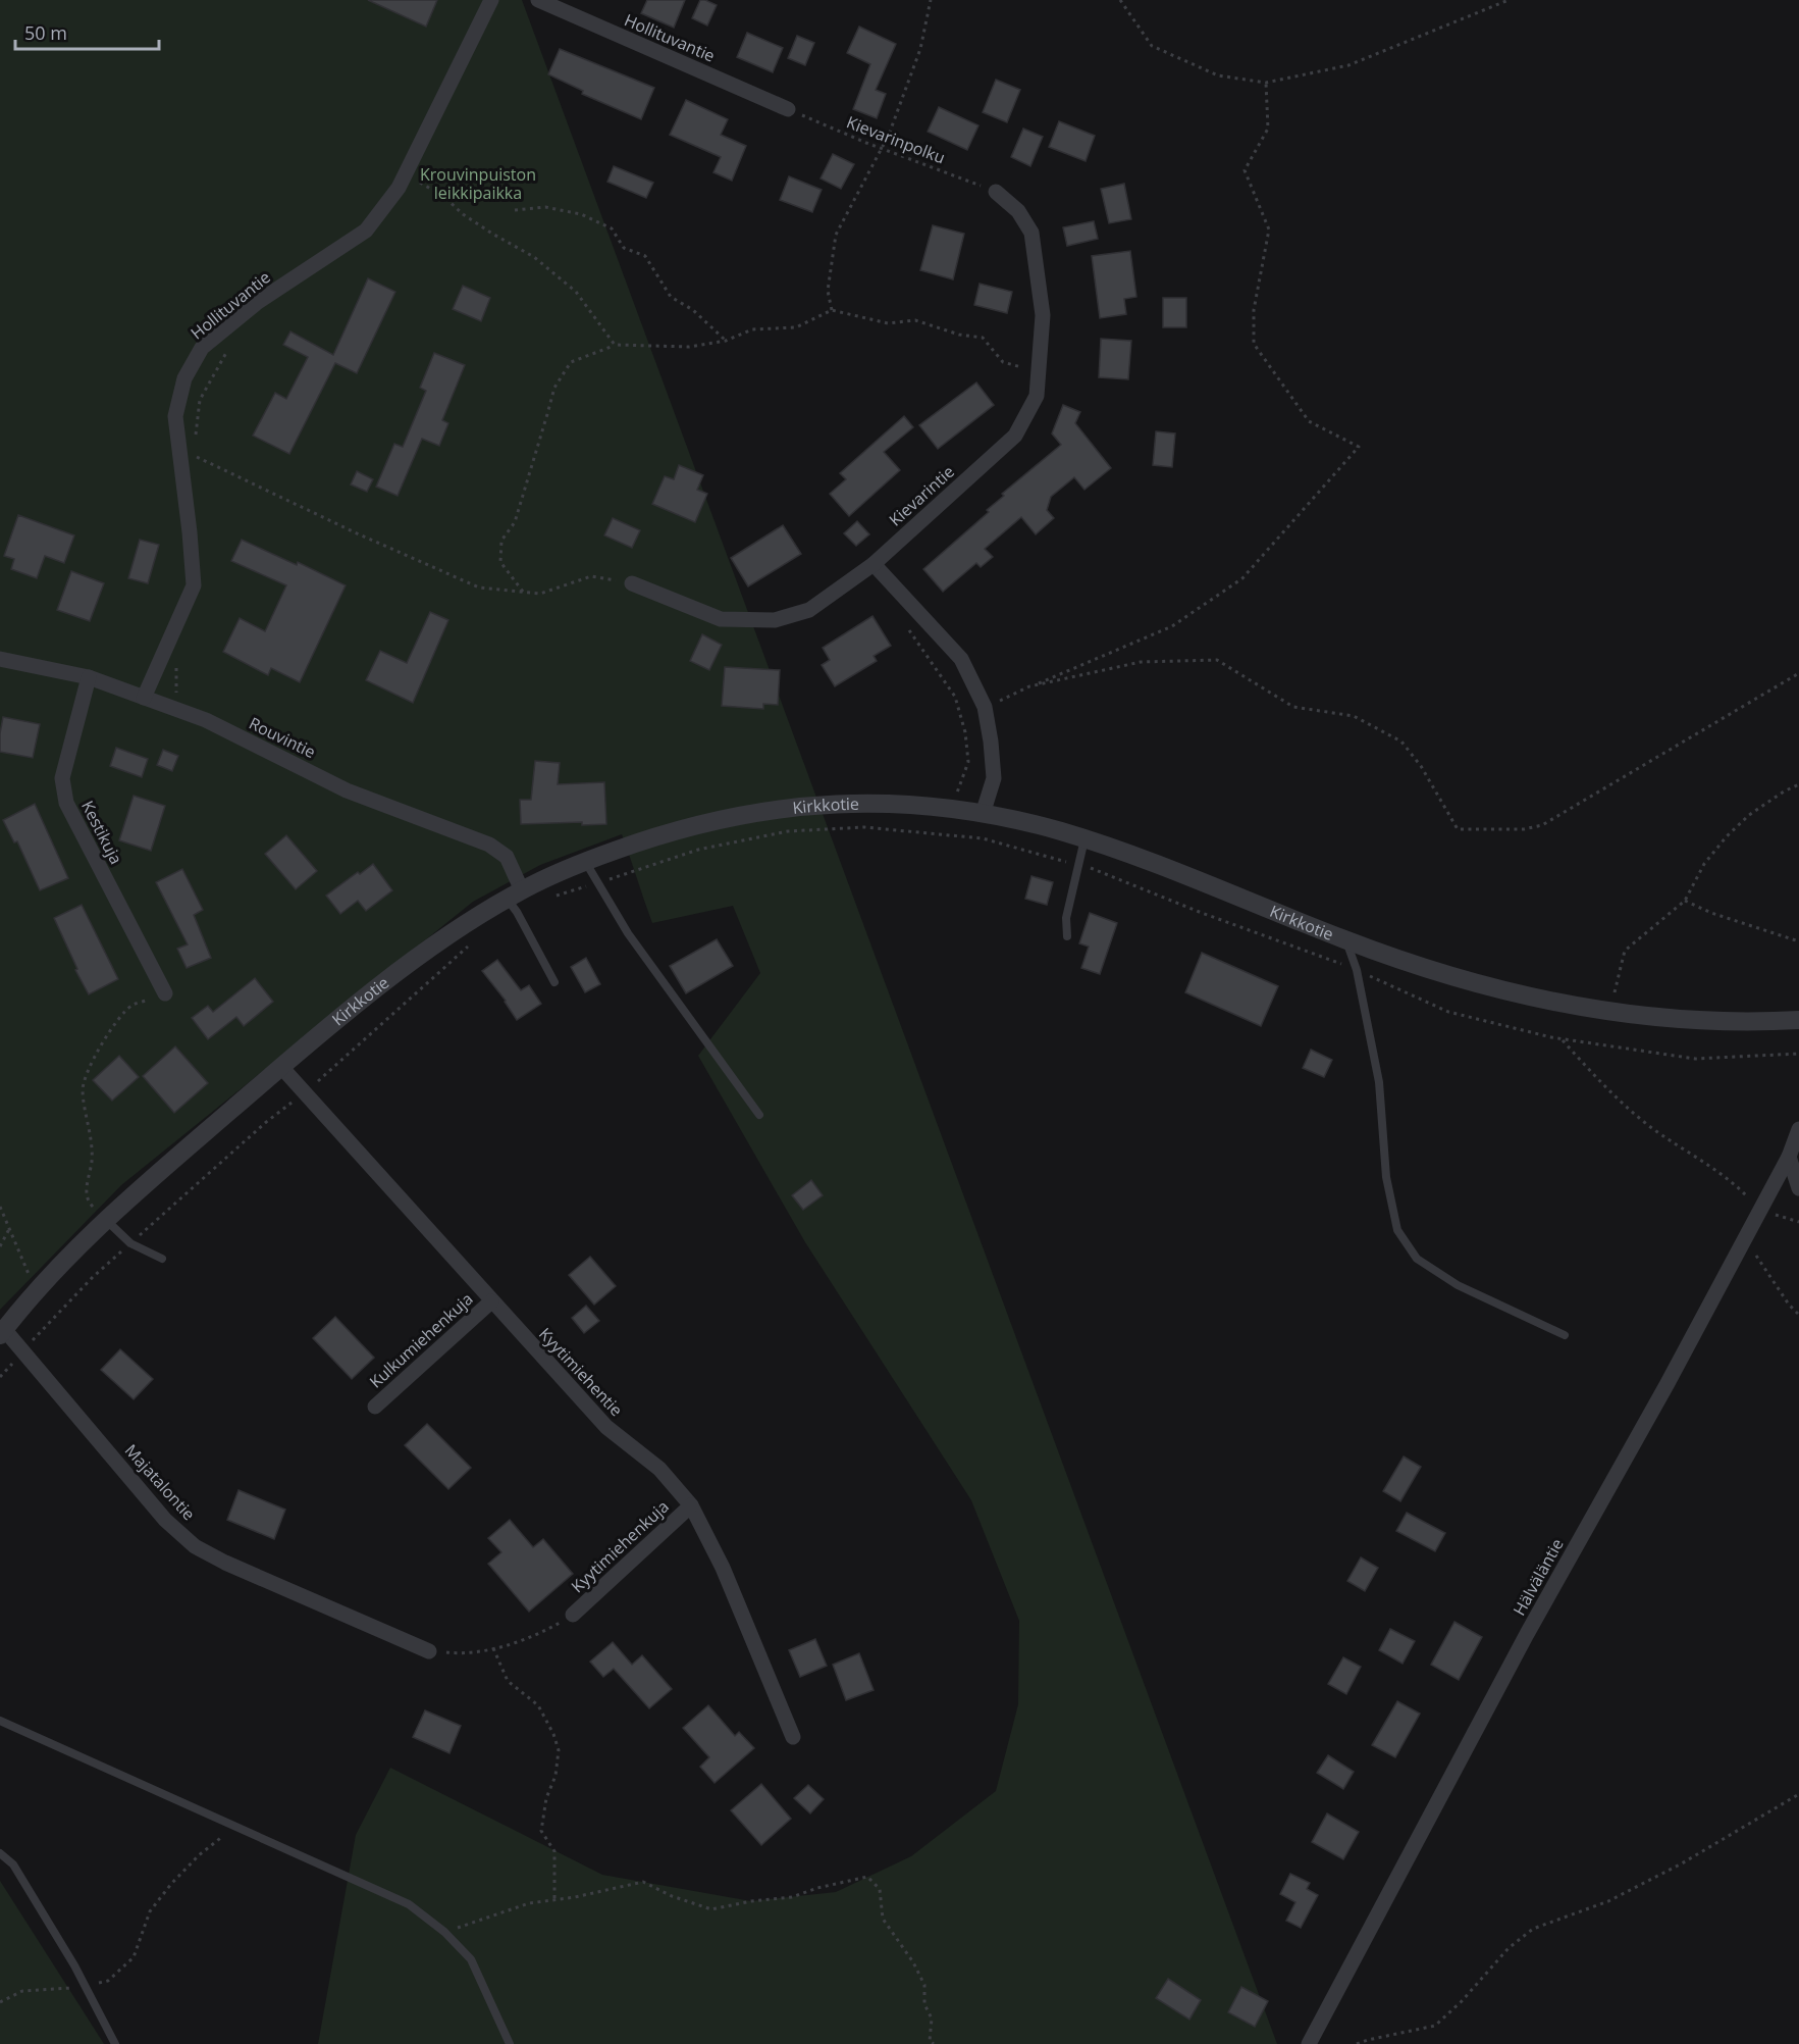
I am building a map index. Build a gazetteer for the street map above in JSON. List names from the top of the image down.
{
  "streets": {
    "street": [
      "Hollituvantie",
      "Kievarintie",
      "Rouvintie",
      "Kirkkotie",
      "Kestikuja",
      "Kulkumiehenkuja",
      "Kyytimiehentie",
      "Majatalontie",
      "Kyytimiehenkuja",
      "Hälväläntie"
    ],
    "path": ["Kievarinpolku"]
  },
  "crossings": [
    ["Hollituvantie", "Kievarinpolku"],
    ["Hollituvantie", "Rouvintie"],
    ["Kievarinpolku", "Kievarintie"],
    ["Rouvintie", "Kirkkotie"],
    ["Rouvintie", "Kestikuja"],
    ["Kirkkotie", "Kyytimiehentie"],
    ["Kirkkotie", "Majatalontie"],
    ["Kulkumiehenkuja", "Kyytimiehentie"],
    ["Kyytimiehentie", "Kyytimiehenkuja"]
  ],
  "parks": ["Krouvinpuiston leikkipaikka"],
  "scale_bar": "50 m"
}
